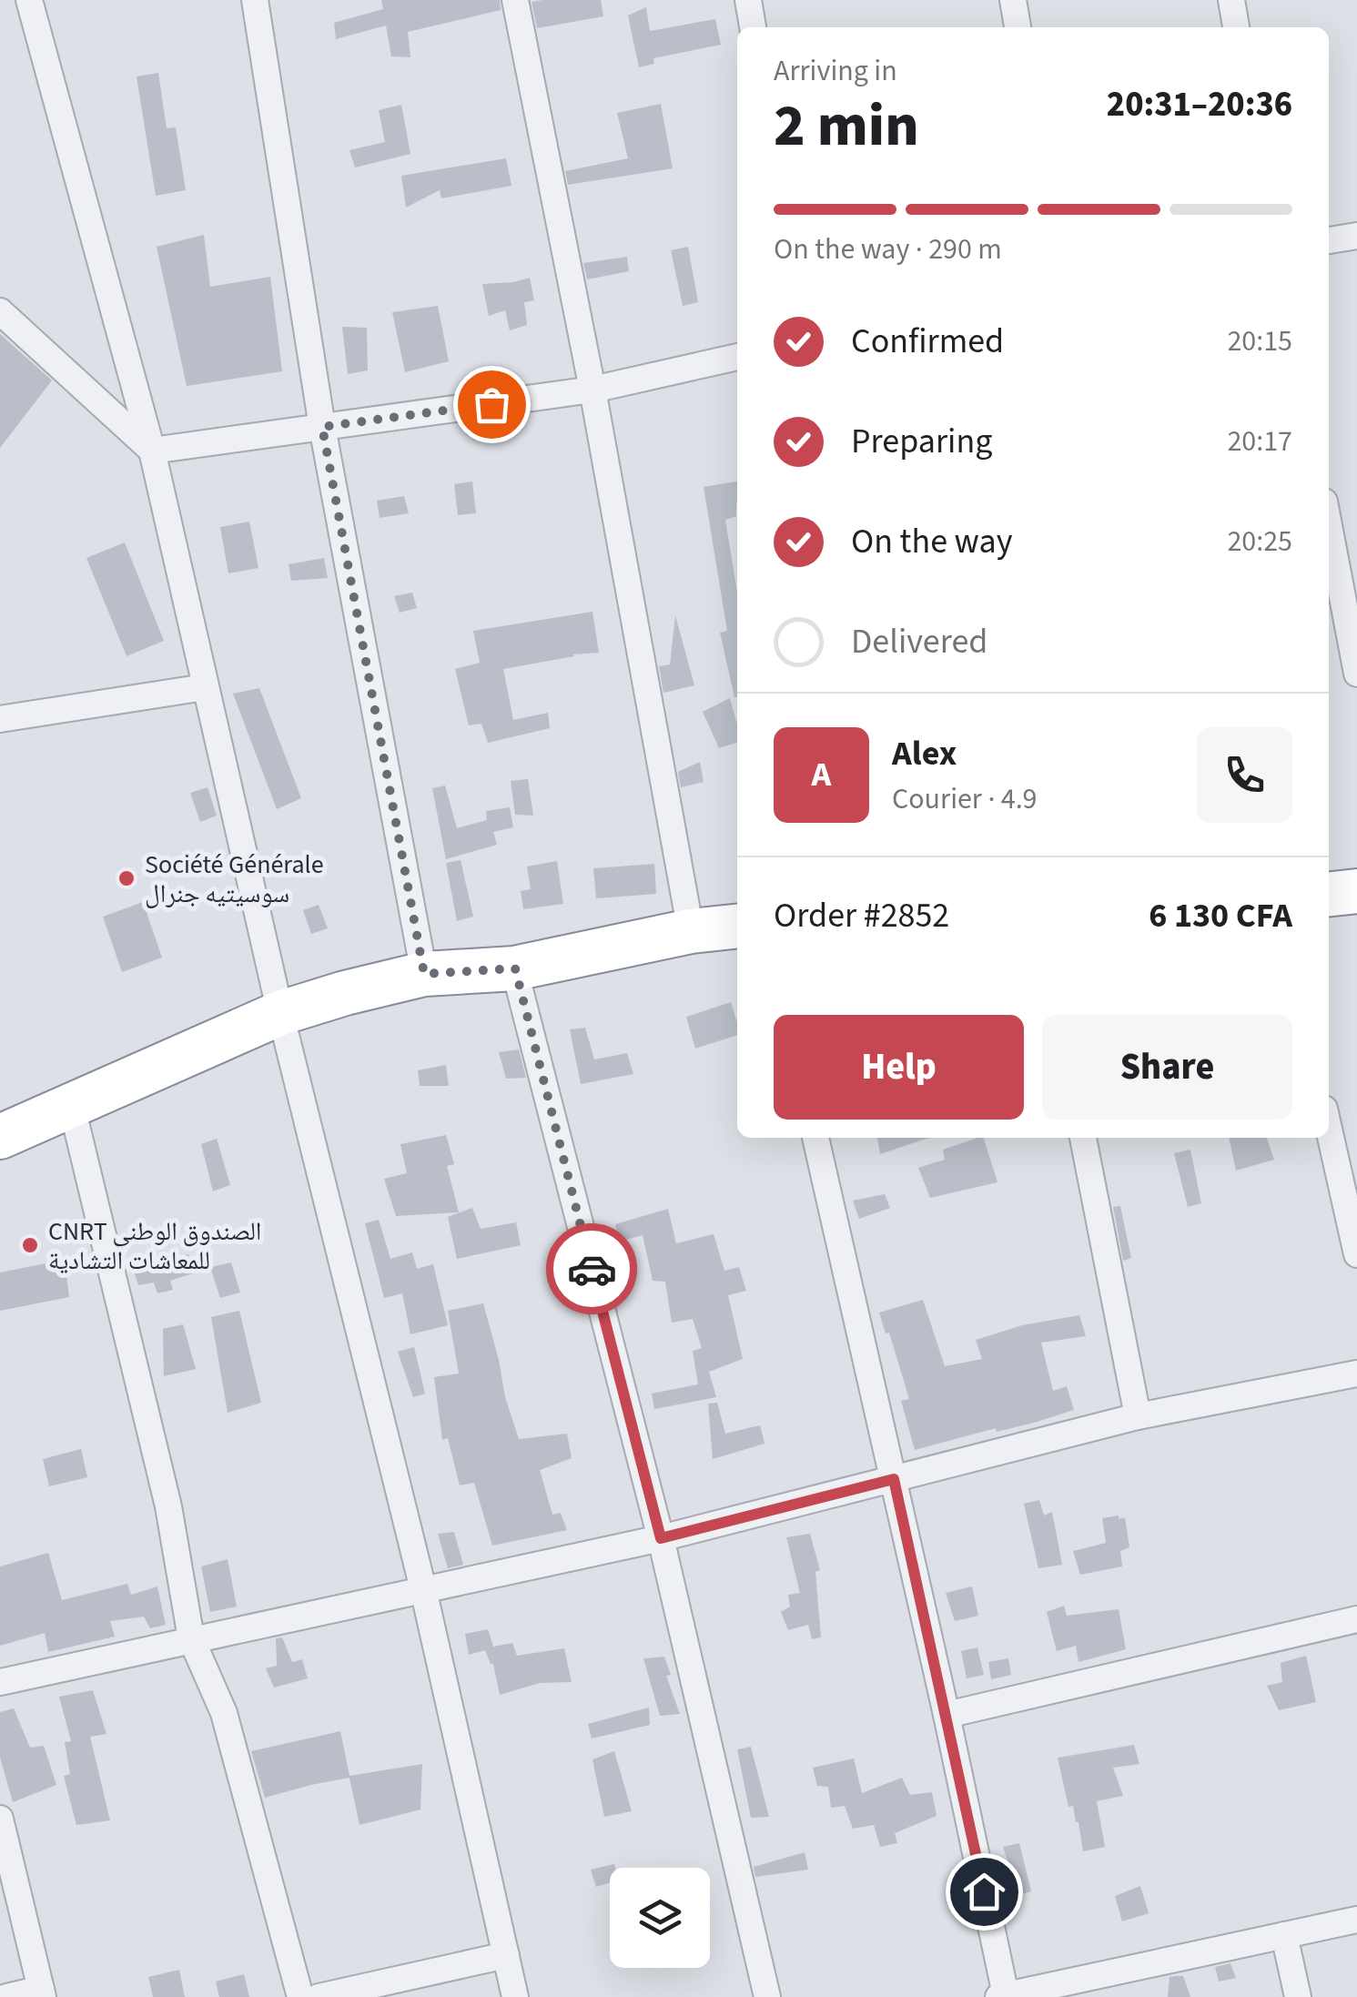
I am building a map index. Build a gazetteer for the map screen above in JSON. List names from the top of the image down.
{
  "places": ["Société Générale سوسيتيه جنرال", "CNRT الصندوق الوطني للمعاشات التشادية"],
  "page": {
    "heading": ["2 min", "Arriving in", "20:31–20:36"],
    "panel": [
      "Alex",
      "Courier · 4.9",
      "Order #2852",
      "6 130 CFA"
    ],
    "bar": "On the way · 290 m",
    "list": [
      ["Confirmed", "20:15"],
      ["Preparing", "20:17"],
      ["On the way", "20:25"],
      "Delivered"
    ],
    "round": "A",
    "buttons": ["Help", "Share"]
  }
}
